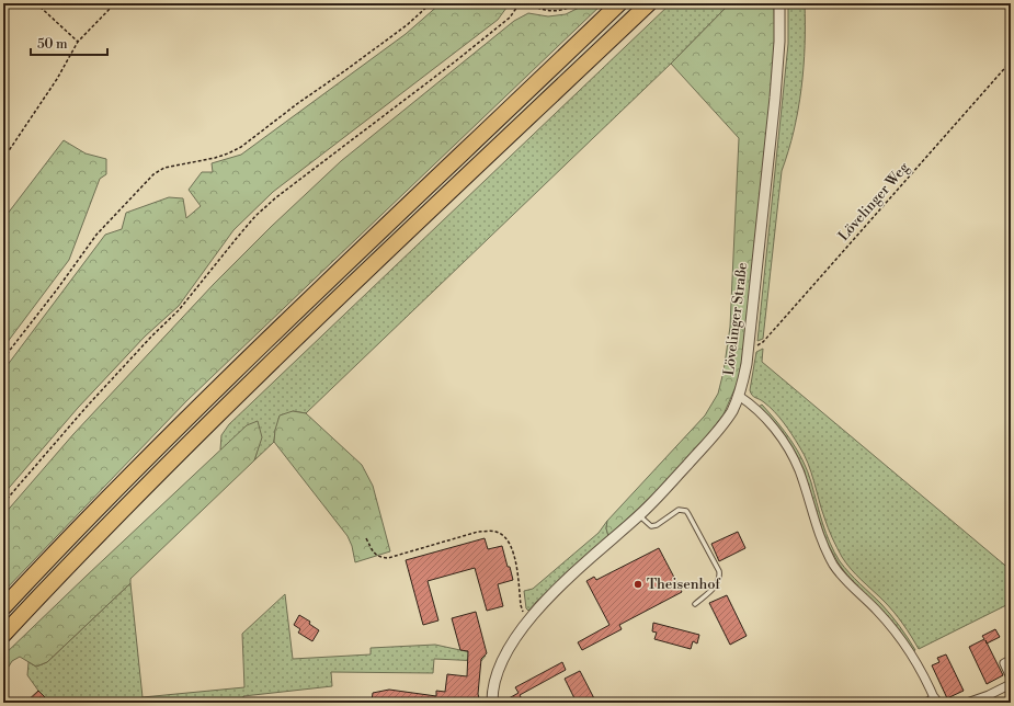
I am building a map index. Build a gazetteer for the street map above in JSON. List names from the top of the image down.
{
  "streets": {
    "street": ["Lövelinger Straße"],
    "path": ["Lövelinger Weg"]
  },
  "places": ["Theisenhof"],
  "scale_bar": "50 m"
}
